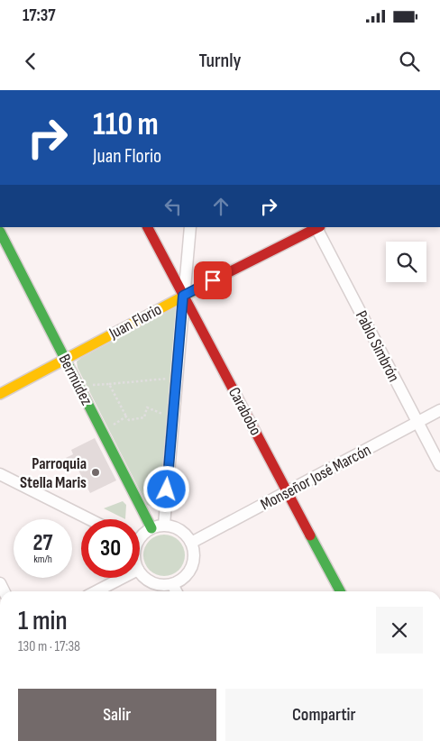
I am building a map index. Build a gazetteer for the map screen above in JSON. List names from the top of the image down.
{
  "streets": {
    "street": [
      "Juan Florio",
      "Pablo Simbrón",
      "Bermúdez",
      "Carabobo",
      "Monseñor José Marcón"
    ]
  },
  "crossings": [
    ["Juan Florio", "Pablo Simbrón"],
    ["Juan Florio", "Bermúdez"],
    ["Juan Florio", "Carabobo"],
    ["Pablo Simbrón", "Monseñor José Marcón"],
    ["Carabobo", "Monseñor José Marcón"]
  ],
  "places": ["Parroquia Stella Maris"],
  "page": {
    "status": "17:37",
    "header": "Turnly",
    "turn": ["110 m", "Juan Florio"],
    "speed": "27 km/h",
    "limit": "30",
    "heading": ["1 min", "130 m · 17:38"],
    "buttons": ["Salir", "Compartir"]
  }
}
